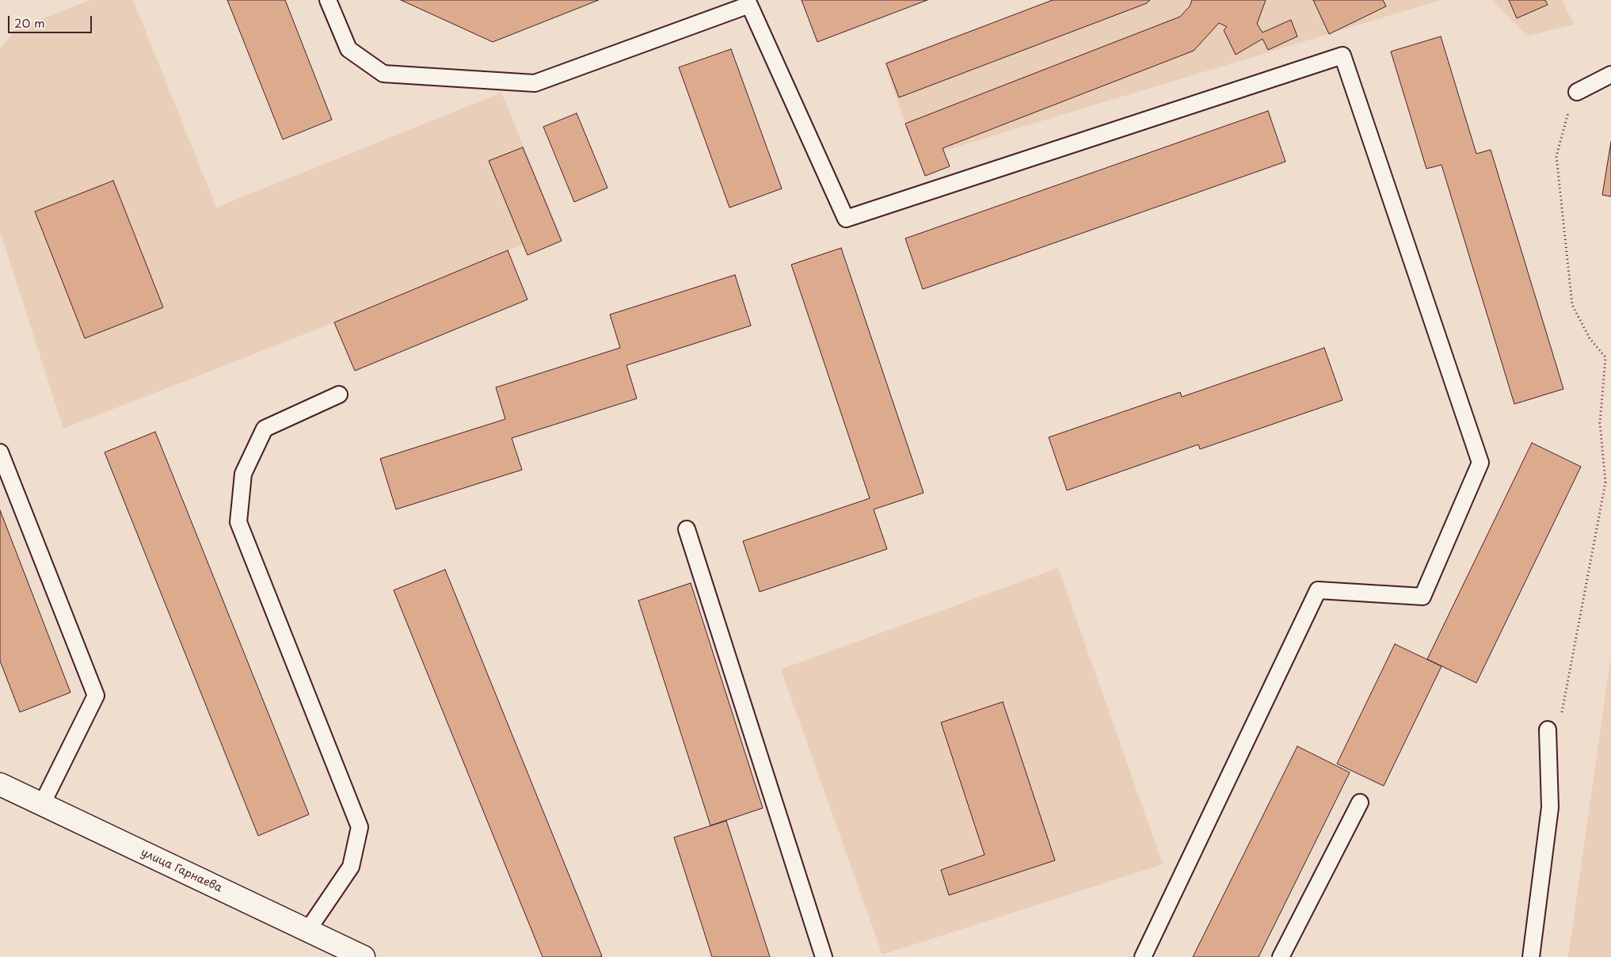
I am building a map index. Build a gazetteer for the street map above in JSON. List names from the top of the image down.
{
  "streets": {
    "street": ["улица Гарнаева"]
  },
  "scale_bar": "20 m"
}
